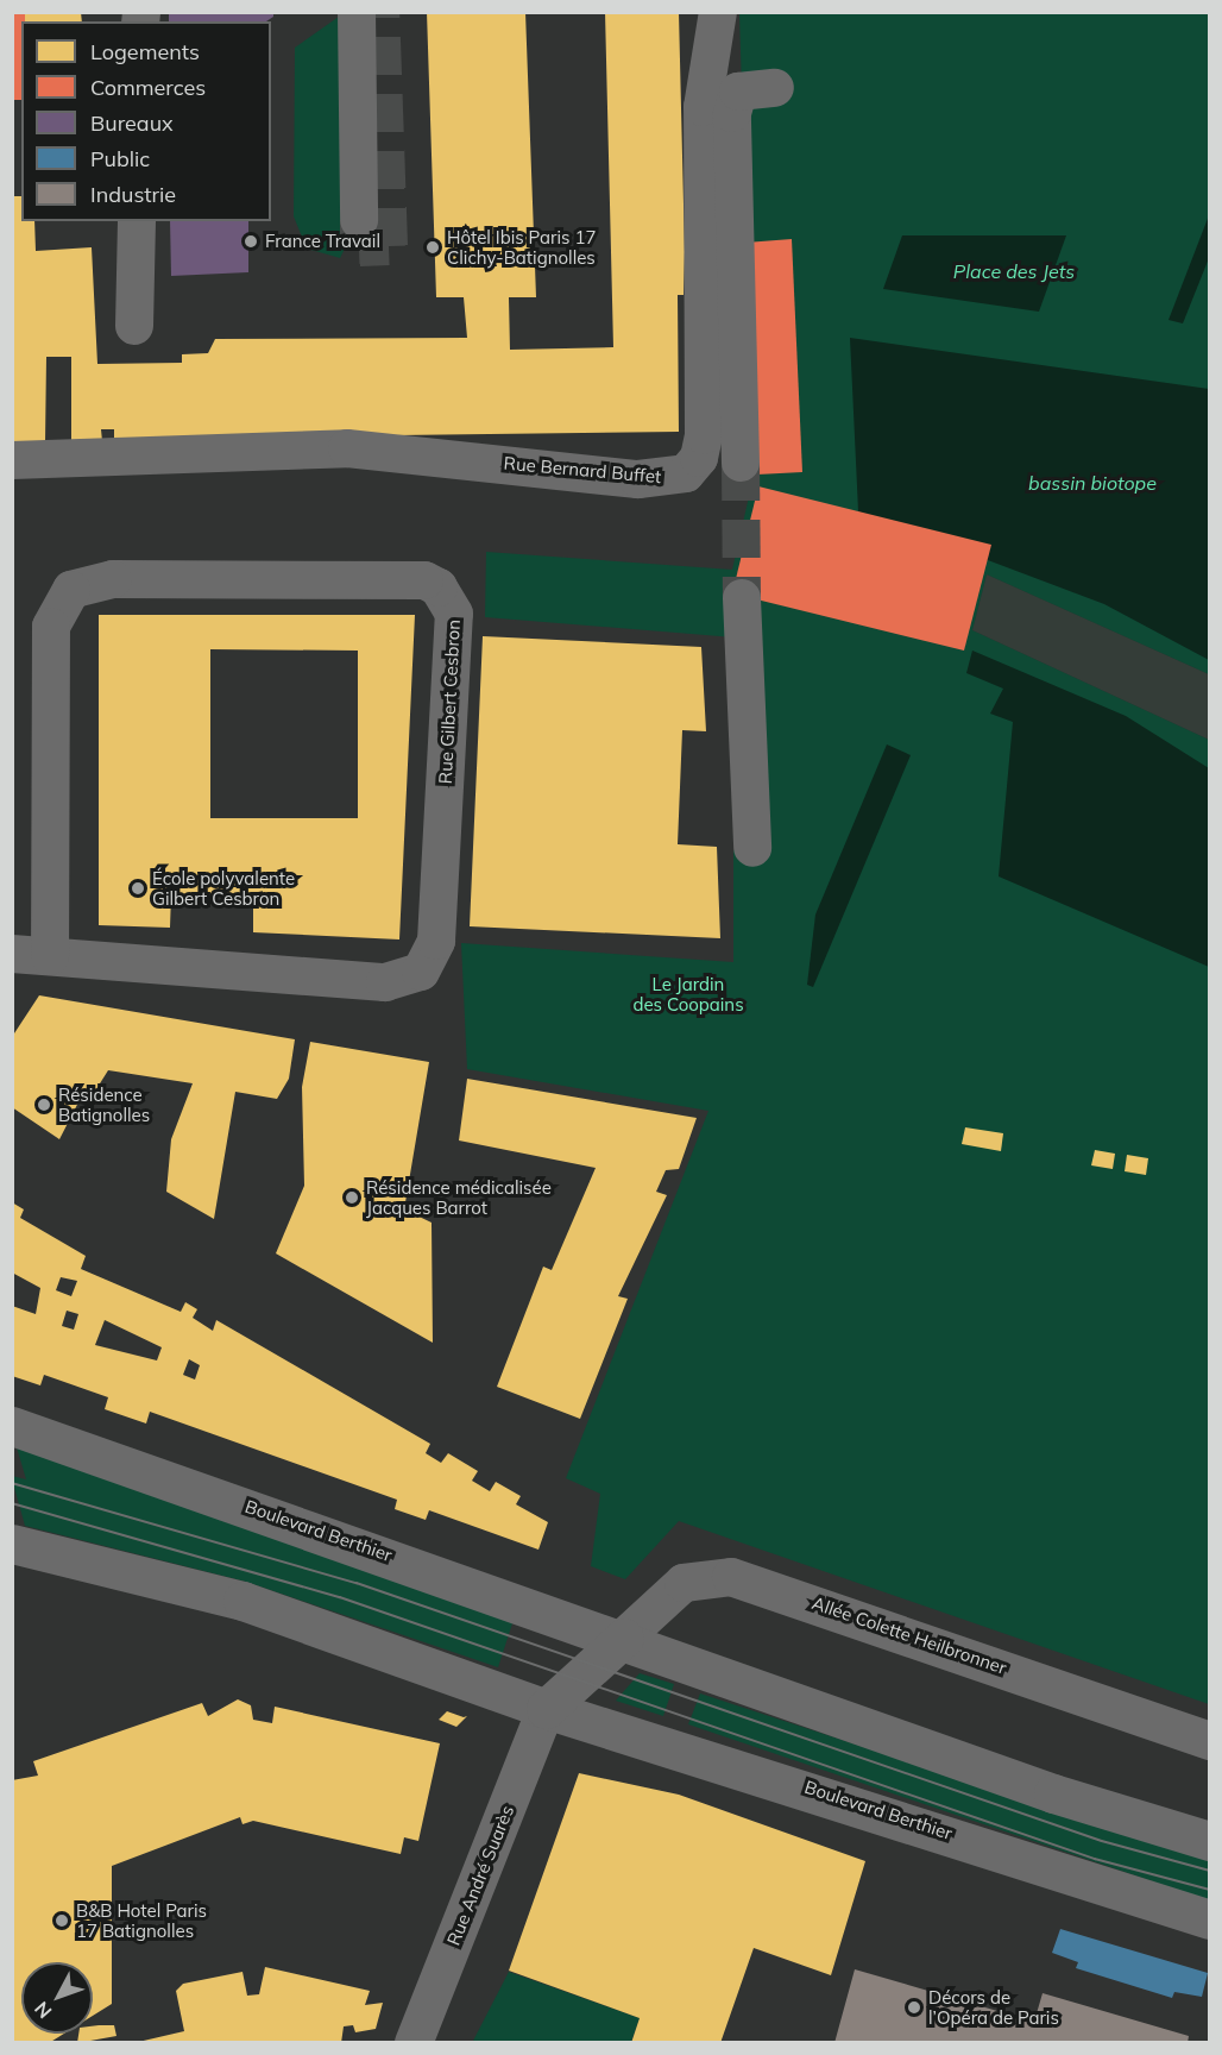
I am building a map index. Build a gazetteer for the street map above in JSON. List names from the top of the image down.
{
  "streets": {
    "main road": ["Boulevard Berthier"],
    "street": [
      "Rue Bernard Buffet",
      "Rue Gilbert Cesbron",
      "Allée Colette Heilbronner",
      "Rue André Suarès"
    ]
  },
  "crossings": [
    ["Boulevard Berthier", "Allée Colette Heilbronner"],
    ["Boulevard Berthier", "Rue André Suarès"]
  ],
  "water": ["Place des Jets", "bassin biotope"],
  "parks": ["Le Jardin des Coopains"],
  "places": [
    "France Travail",
    "Hôtel Ibis Paris 17 Clichy-Batignolles",
    "École polyvalente Gilbert Cesbron",
    "Résidence Batignolles",
    "Résidence médicalisée Jacques Barrot",
    "B&B Hotel Paris 17 Batignolles",
    "Décors de l’Opéra de Paris"
  ],
  "legend": [
    "Logements",
    "Commerces",
    "Bureaux",
    "Public",
    "Industrie"
  ],
  "north": "bottom left"
}
